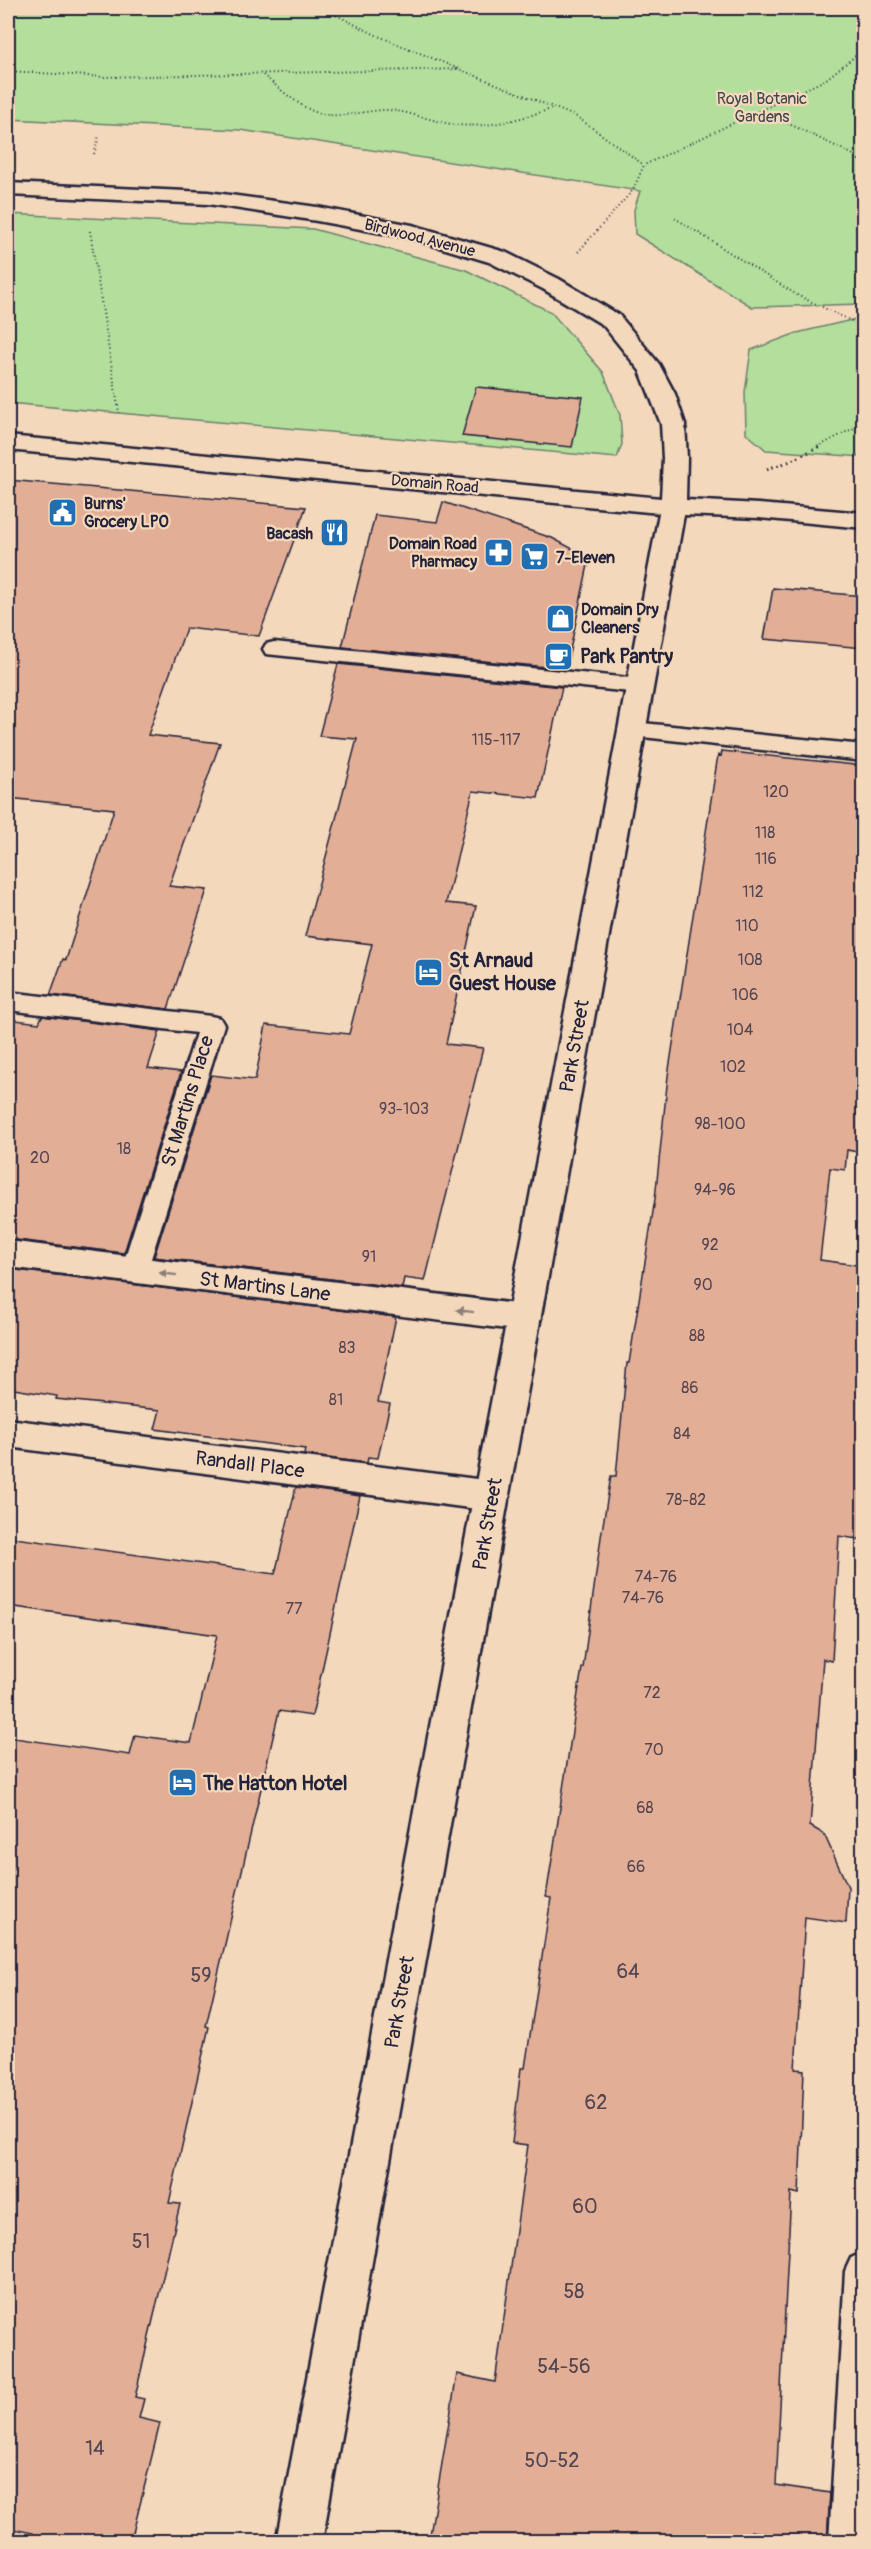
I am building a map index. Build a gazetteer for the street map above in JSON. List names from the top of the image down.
{
  "streets": {
    "street": [
      "Birdwood Avenue",
      "Domain Road",
      "Park Street",
      "St Martins Lane",
      "Randall Place"
    ],
    "lane": ["St Martins Place"]
  },
  "crossings": [
    ["Birdwood Avenue", "Domain Road"],
    ["Birdwood Avenue", "Park Street"],
    ["Domain Road", "Park Street"],
    ["Park Street", "St Martins Lane"],
    ["Park Street", "Randall Place"],
    ["St Martins Place", "St Martins Lane"]
  ],
  "one_way": ["St Martins Lane"],
  "parks": ["Royal Botanic Gardens"],
  "places": {
    "public building": ["Burns' Grocery LPO"],
    "restaurant": ["Bacash"],
    "pharmacy": ["Domain Road Pharmacy"],
    "supermarket": ["7-Eleven"],
    "shop": ["Domain Dry Cleaners"],
    "cafe": ["Park Pantry"],
    "hotel": ["St Arnaud Guest House", "The Hatton Hotel"]
  },
  "house_numbers": [
    "115-117",
    "120",
    "118",
    "116",
    "112",
    "110",
    "108",
    "106",
    "104",
    "102",
    "93-103",
    "98-100",
    "18",
    "20",
    "94-96",
    "92",
    "91",
    "90",
    "88",
    "83",
    "86",
    "81",
    "84",
    "78-82",
    "74-76",
    "74-76",
    "77",
    "72",
    "70",
    "68",
    "66",
    "64",
    "59",
    "62",
    "60",
    "51",
    "58",
    "54-56",
    "14",
    "50-52"
  ]
}
